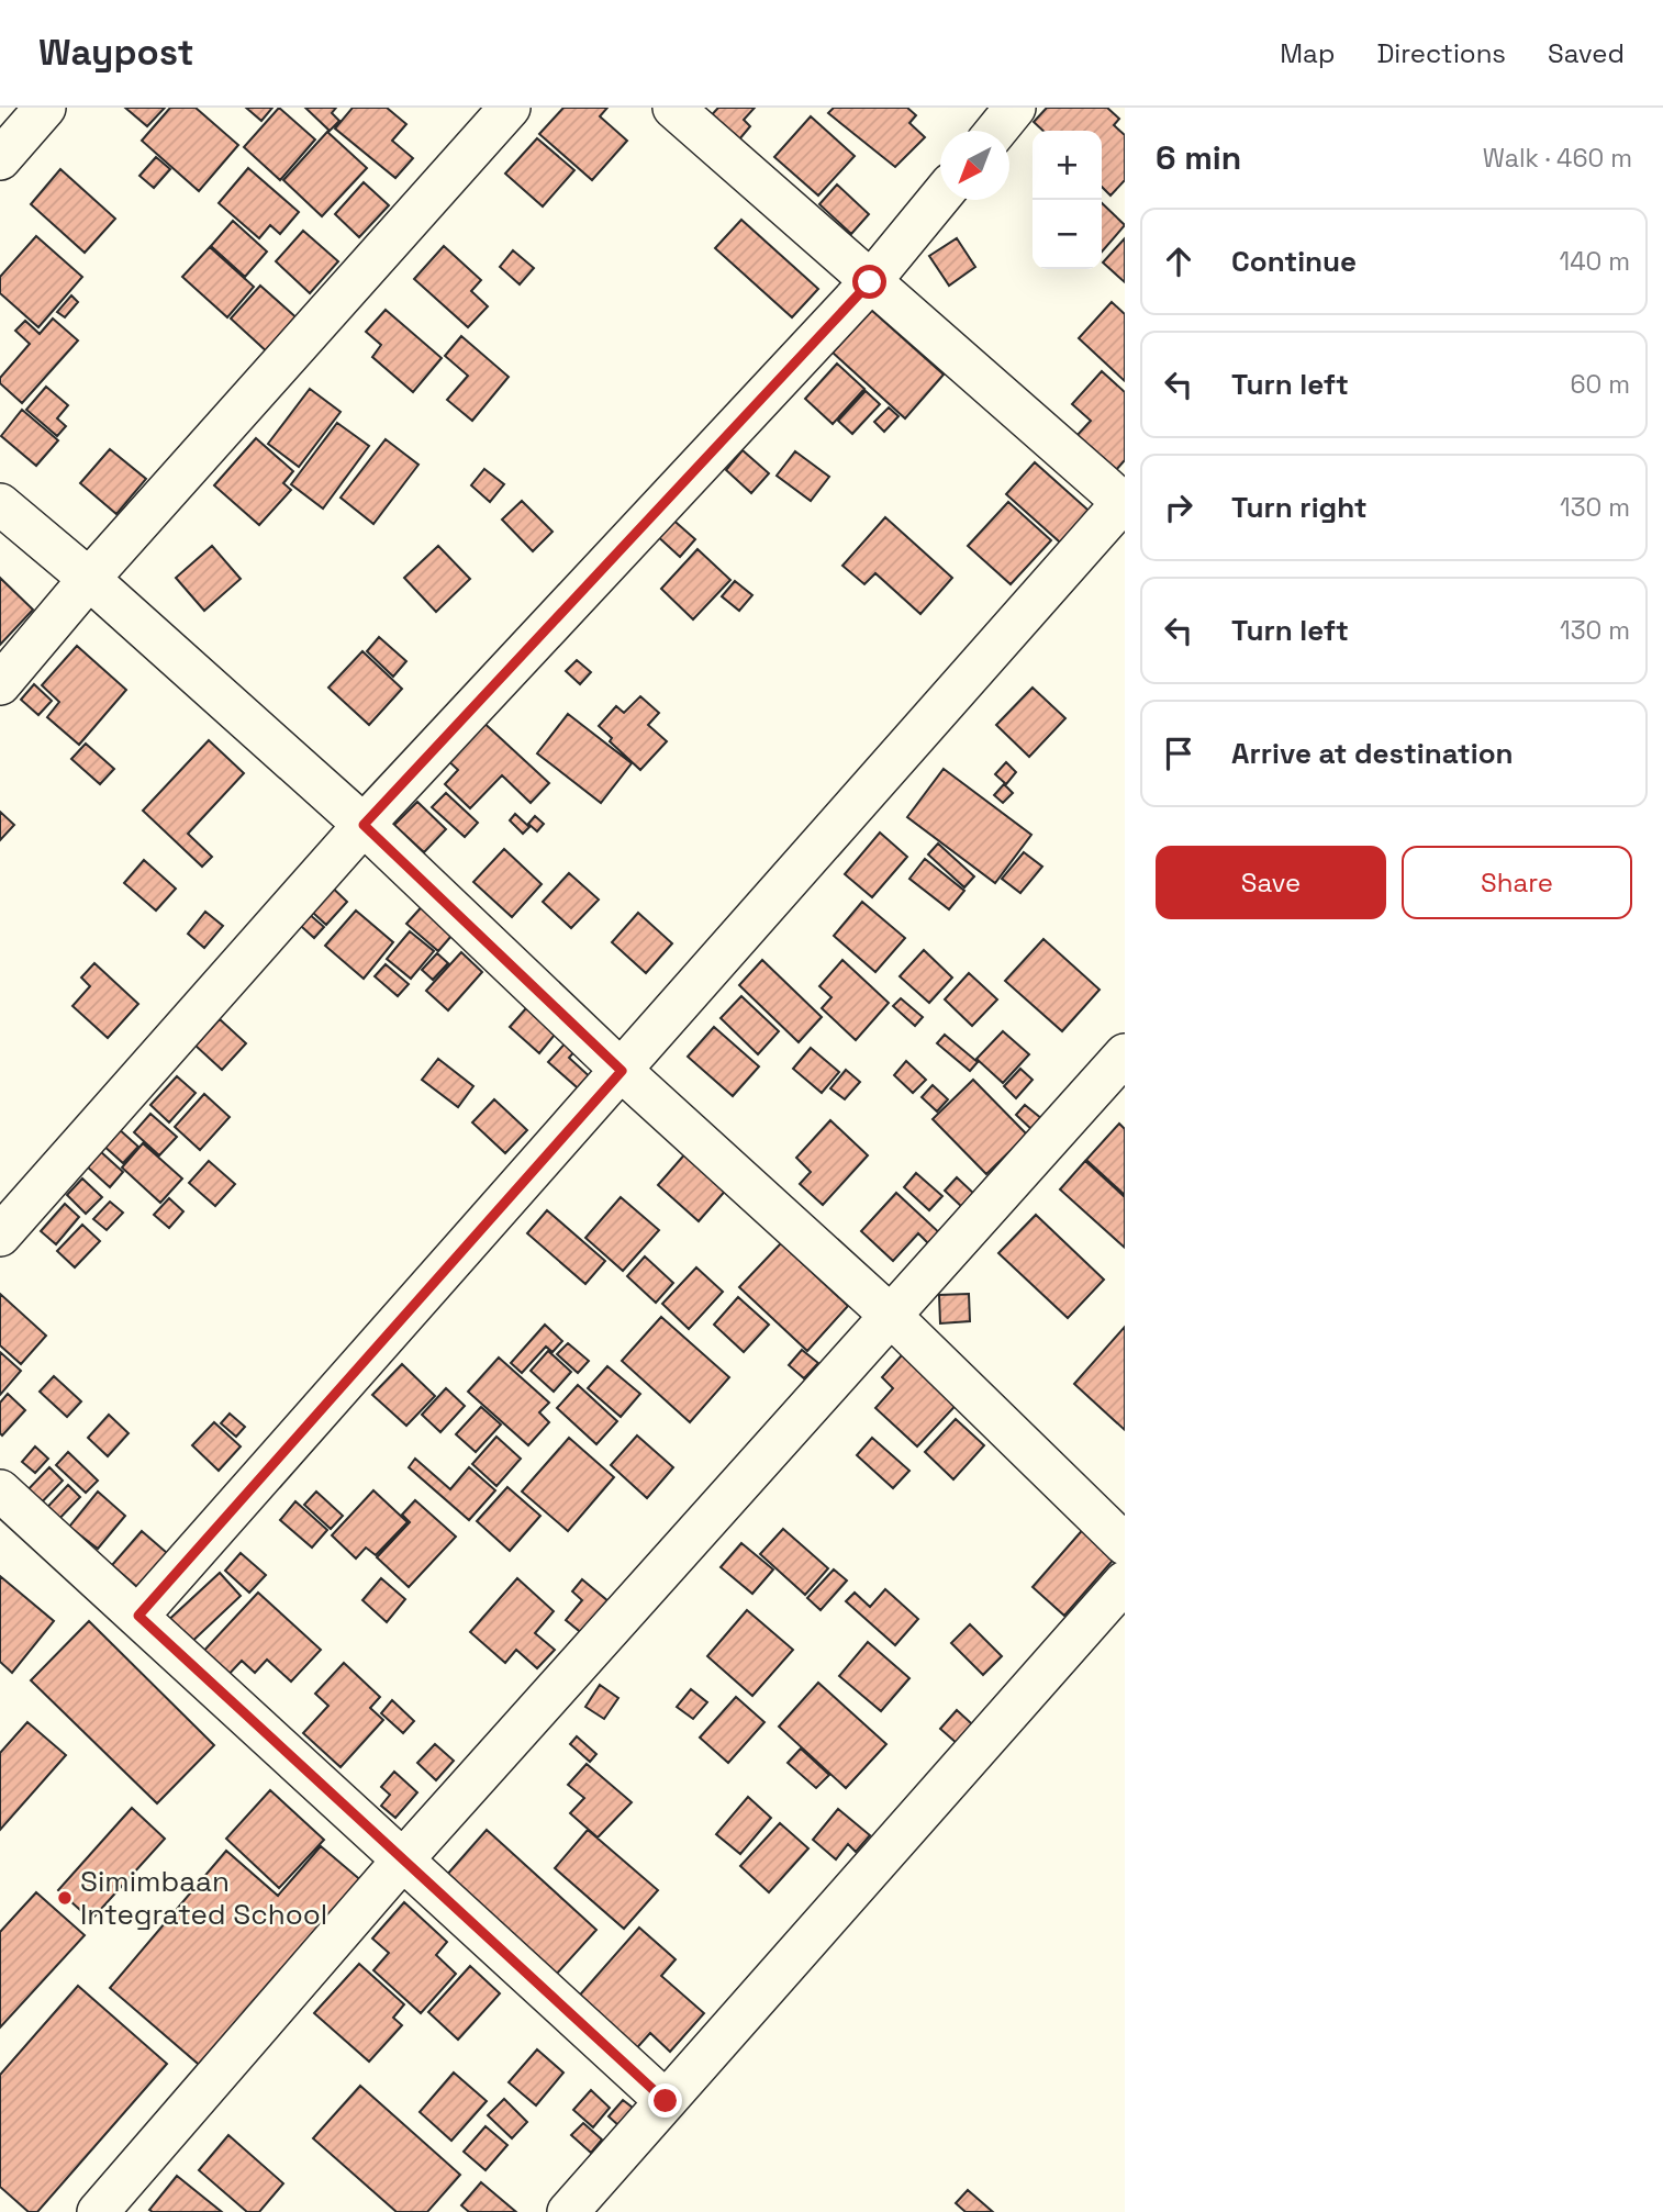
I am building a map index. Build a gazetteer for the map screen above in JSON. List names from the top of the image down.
{
  "places": ["Simimbaan Integrated School"],
  "north": "bottom left",
  "page": {
    "header": "Waypost",
    "nav": ["Map", "Directions", "Saved"],
    "heading": ["6 min", "Walk · 460 m"],
    "map_buttons": ["+", "−"],
    "list": [
      ["Continue", "140 m"],
      ["Turn left", "60 m"],
      ["Turn right", "130 m"],
      ["Turn left", "130 m"],
      "Arrive at destination"
    ],
    "buttons": ["Save", "Share"]
  }
}
